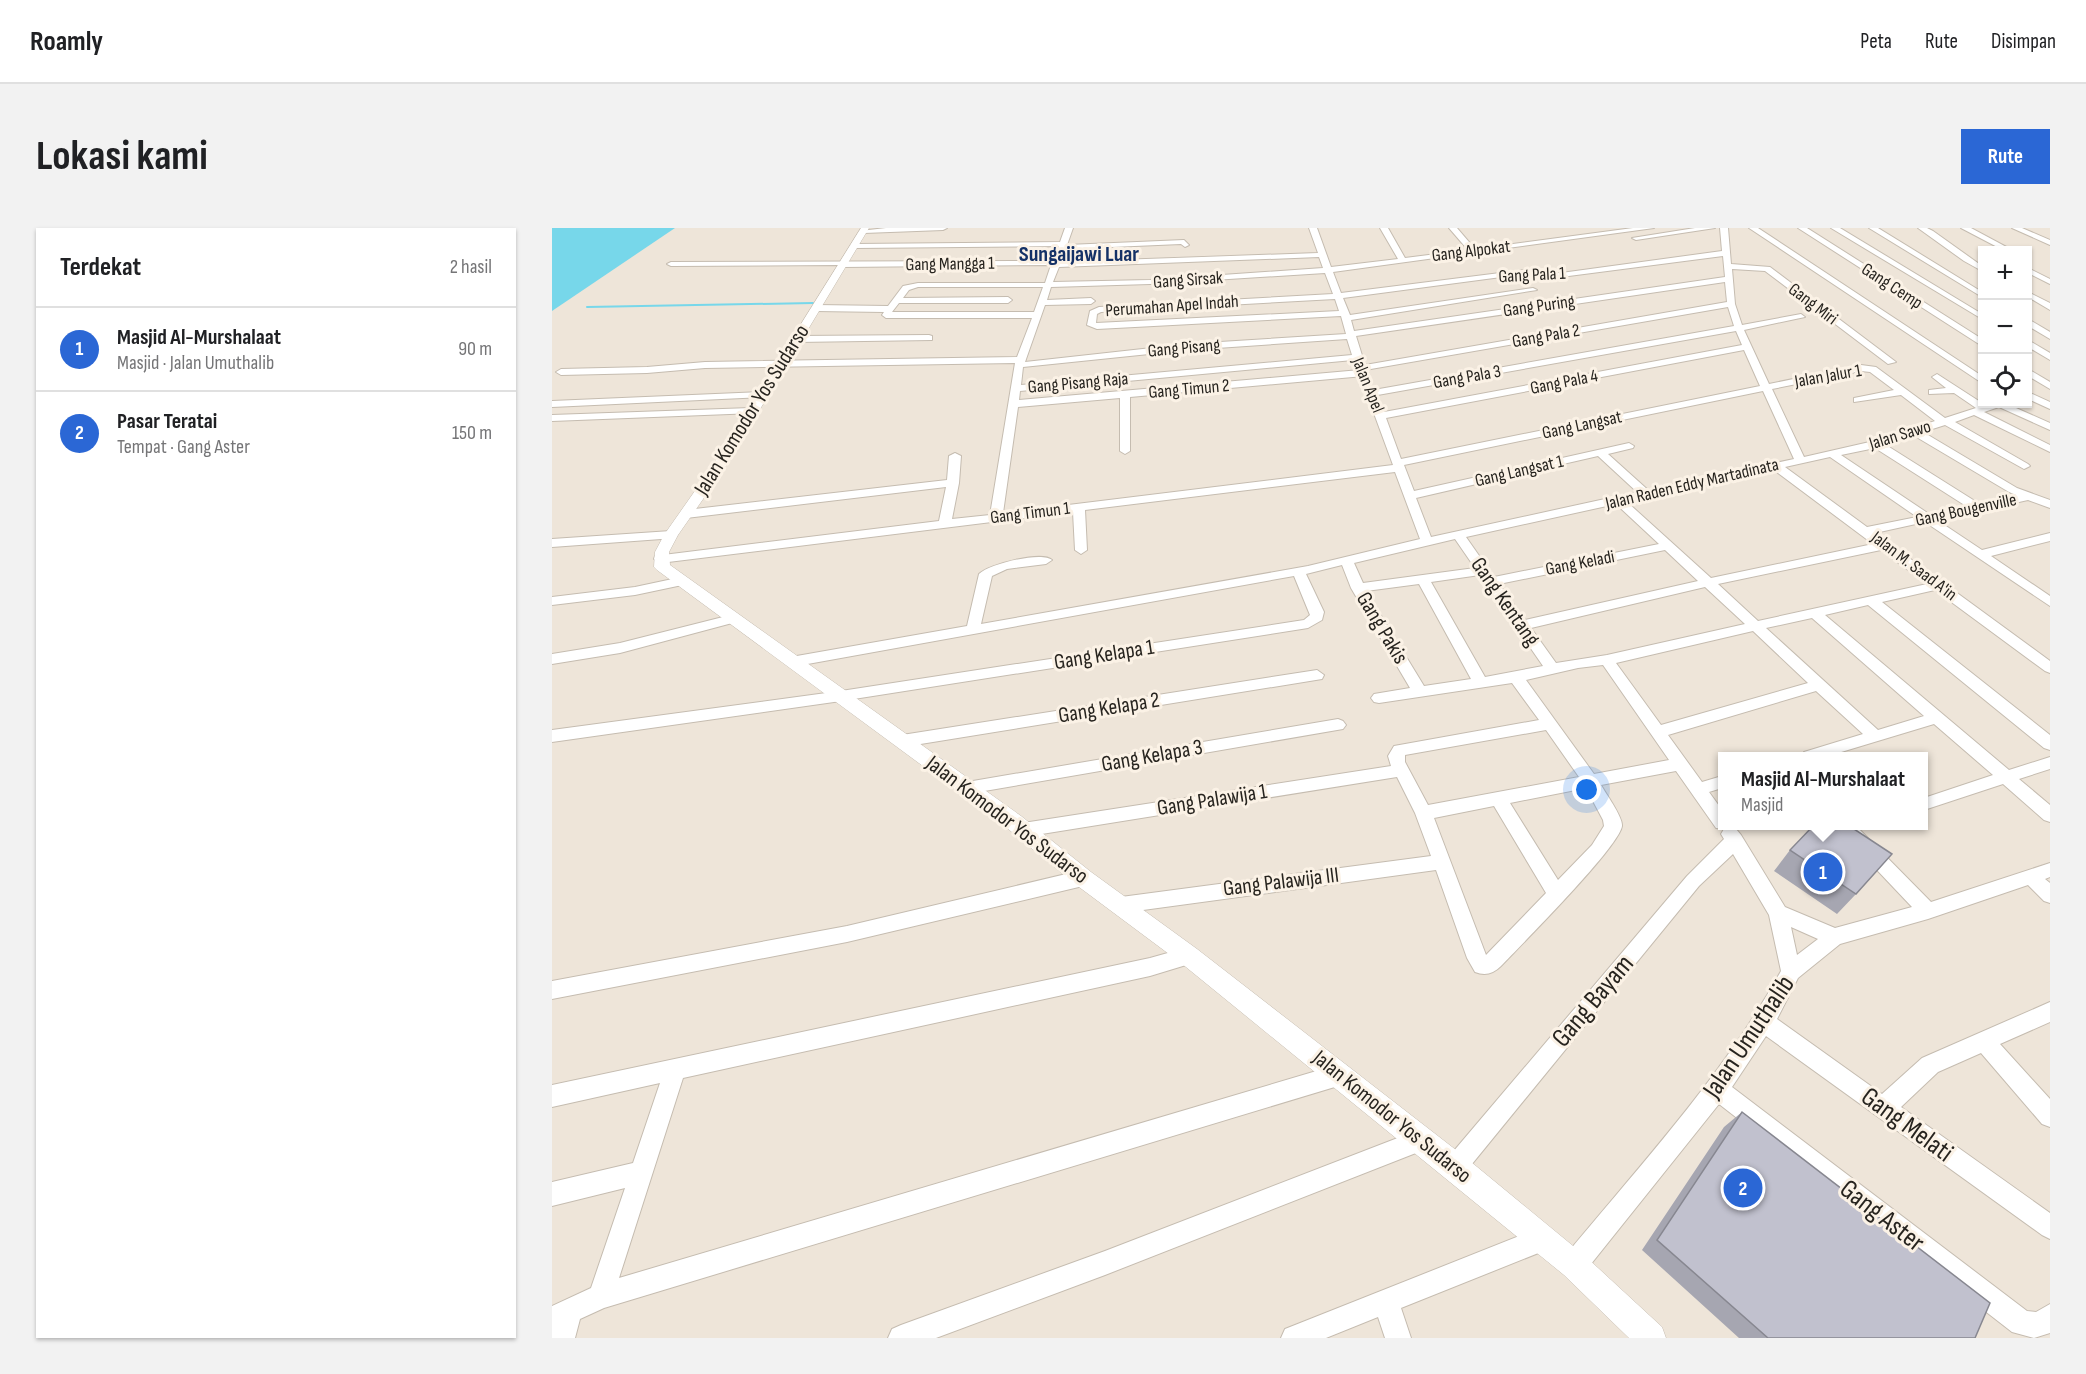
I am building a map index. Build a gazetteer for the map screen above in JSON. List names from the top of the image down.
{
  "streets": {
    "street": [
      "Gang Alpokat",
      "Gang Mangga 1",
      "Gang Pala 1",
      "Gang Sirsak",
      "Gang Cemp",
      "Gang Miri",
      "Perumahan Apel Indah",
      "Gang Puring",
      "Gang Pala 2",
      "Gang Pisang",
      "Jalan Jalur 1",
      "Gang Pala 3",
      "Gang Pala 4",
      "Gang Pisang Raja",
      "Jalan Apel",
      "Gang Timun 2",
      "Jalan Komodor Yos Sudarso",
      "Gang Langsat",
      "Jalan Sawo",
      "Gang Langsat 1",
      "Jalan Raden Eddy Martadinata",
      "Gang Bougenville",
      "Gang Timun 1",
      "Gang Keladi",
      "Jalan M. Saad A'in",
      "Gang Kentang",
      "Gang Pakis",
      "Gang Kelapa 1",
      "Gang Kelapa 2",
      "Gang Kelapa 3",
      "Gang Palawija 1",
      "Gang Palawija III",
      "Gang Bayam",
      "Jalan Umuthalib",
      "Gang Melati",
      "Gang Aster"
    ]
  },
  "crossings": [
    ["Gang Alpokat", "Gang Sirsak"],
    ["Gang Alpokat", "Jalan Apel"],
    ["Gang Mangga 1", "Jalan Apel"],
    ["Gang Mangga 1", "Jalan Komodor Yos Sudarso"],
    ["Gang Pala 1", "Perumahan Apel Indah"],
    ["Gang Pala 1", "Jalan Apel"],
    ["Gang Pala 1", "Jalan Raden Eddy Martadinata"],
    ["Gang Sirsak", "Jalan Apel"],
    ["Gang Miri", "Jalan Raden Eddy Martadinata"],
    ["Perumahan Apel Indah", "Jalan Apel"],
    ["Gang Puring", "Gang Pisang"],
    ["Gang Puring", "Jalan Apel"],
    ["Gang Puring", "Jalan Raden Eddy Martadinata"],
    ["Gang Pala 2", "Jalan Apel"],
    ["Gang Pala 2", "Gang Timun 2"],
    ["Gang Pala 2", "Jalan Raden Eddy Martadinata"],
    ["Gang Pisang", "Jalan Apel"],
    ["Gang Pisang", "Jalan Komodor Yos Sudarso"],
    ["Jalan Jalur 1", "Gang Langsat"],
    ["Jalan Jalur 1", "Jalan Sawo"],
    ["Jalan Jalur 1", "Jalan Raden Eddy Martadinata"],
    ["Gang Pala 3", "Jalan Apel"],
    ["Gang Pala 3", "Jalan Raden Eddy Martadinata"],
    ["Gang Pala 4", "Jalan Apel"],
    ["Gang Pala 4", "Jalan Raden Eddy Martadinata"],
    ["Gang Pisang Raja", "Jalan Apel"],
    ["Jalan Apel", "Gang Timun 2"],
    ["Jalan Apel", "Gang Langsat"],
    ["Jalan Apel", "Gang Langsat 1"],
    ["Jalan Apel", "Jalan Raden Eddy Martadinata"],
    ["Jalan Apel", "Gang Timun 1"],
    ["Jalan Komodor Yos Sudarso", "Jalan Raden Eddy Martadinata"],
    ["Jalan Komodor Yos Sudarso", "Gang Timun 1"],
    ["Jalan Komodor Yos Sudarso", "Gang Kelapa 1"],
    ["Jalan Komodor Yos Sudarso", "Gang Kelapa 2"],
    ["Jalan Komodor Yos Sudarso", "Gang Kelapa 3"],
    ["Jalan Komodor Yos Sudarso", "Gang Palawija 1"],
    ["Jalan Komodor Yos Sudarso", "Gang Palawija III"],
    ["Jalan Komodor Yos Sudarso", "Gang Bayam"],
    ["Jalan Komodor Yos Sudarso", "Jalan Umuthalib"],
    ["Gang Langsat", "Jalan Raden Eddy Martadinata"],
    ["Gang Langsat", "Gang Timun 1"],
    ["Jalan Sawo", "Jalan Raden Eddy Martadinata"],
    ["Jalan Raden Eddy Martadinata", "Jalan M. Saad A'in"],
    ["Jalan Raden Eddy Martadinata", "Gang Kentang"],
    ["Jalan Raden Eddy Martadinata", "Gang Pakis"],
    ["Jalan Raden Eddy Martadinata", "Gang Kelapa 1"],
    ["Gang Bougenville", "Jalan M. Saad A'in"],
    ["Gang Keladi", "Gang Kentang"],
    ["Gang Keladi", "Gang Pakis"],
    ["Jalan Umuthalib", "Gang Melati"],
    ["Jalan Umuthalib", "Gang Aster"]
  ],
  "districts": ["Sungaijawi Luar"],
  "page": {
    "header": "Roamly",
    "nav": ["Peta", "Rute", "Disimpan"],
    "buttons": "Rute",
    "title": "Lokasi kami",
    "heading": ["Terdekat", "2 hasil"],
    "map_buttons": ["+", "−"],
    "list": [
      {
        "mark": "1",
        "name": "Masjid Al-Murshalaat",
        "note": "Masjid · Jalan Umuthalib",
        "value": "90 m"
      },
      {
        "mark": "2",
        "name": "Pasar Teratai",
        "note": "Tempat · Gang Aster",
        "value": "150 m"
      }
    ],
    "popup": ["Masjid Al-Murshalaat", "Masjid"],
    "pins": ["1", "2"]
  }
}
